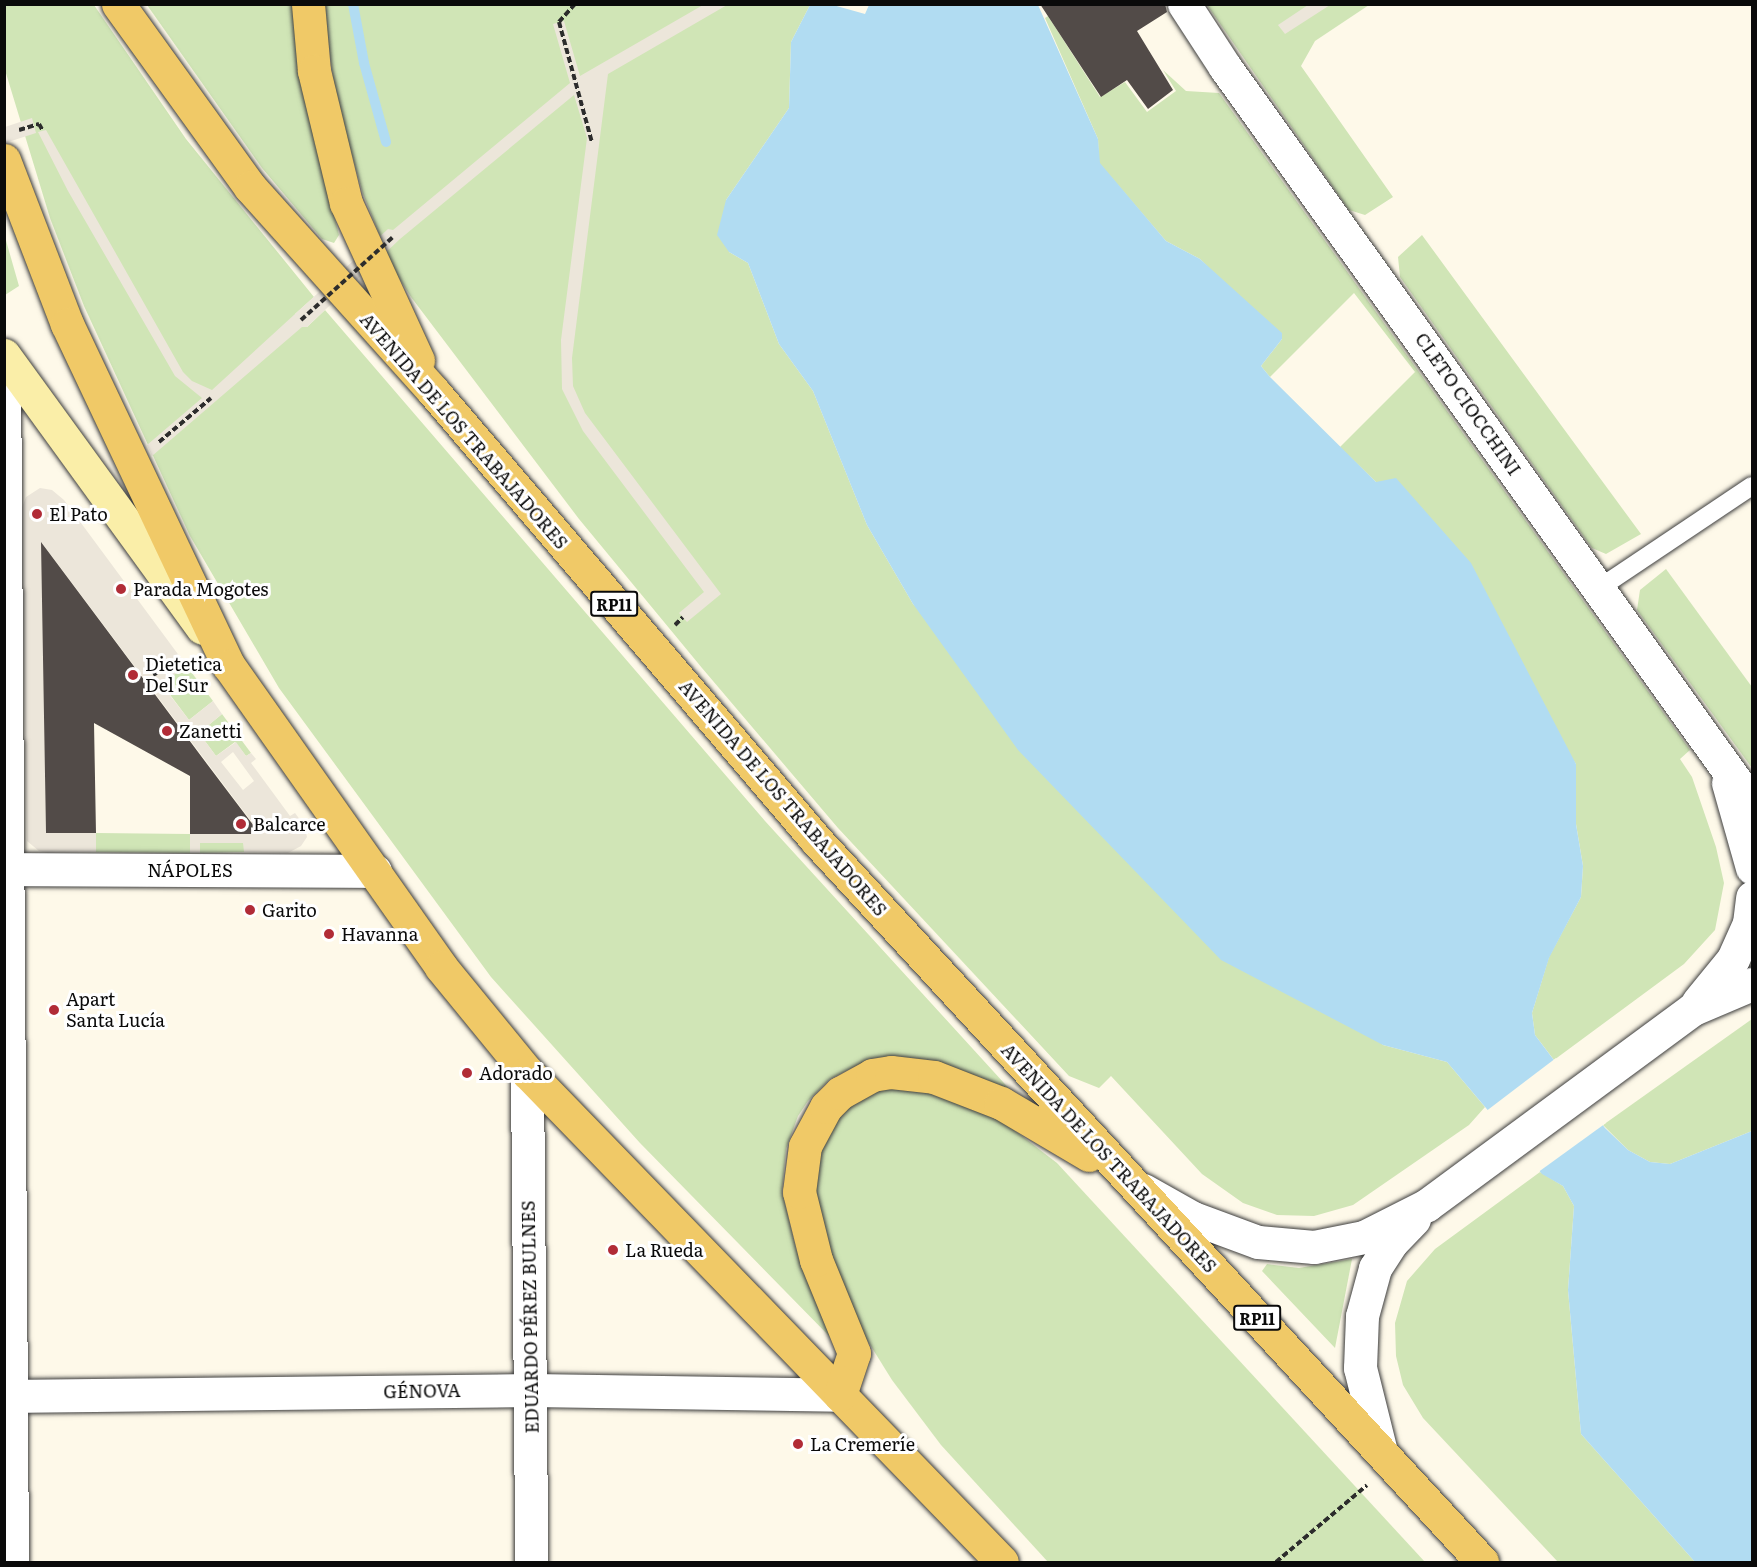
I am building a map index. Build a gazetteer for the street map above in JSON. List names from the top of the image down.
{
  "streets": {
    "main road": ["AVENIDA DE LOS TRABAJADORES", "RP11"],
    "street": [
      "CLETO CIOCCHINI",
      "NÁPOLES",
      "EDUARDO PÉREZ BULNES",
      "GÉNOVA"
    ]
  },
  "crossings": [
    ["EDUARDO PÉREZ BULNES", "GÉNOVA"]
  ],
  "places": [
    "El Pato",
    "Parada Mogotes",
    "Dietetica Del Sur",
    "Zanetti",
    "Balcarce",
    "Garito",
    "Havanna",
    "Apart Santa Lucía",
    "Adorado",
    "La Rueda",
    "La Cremeríe"
  ]
}
